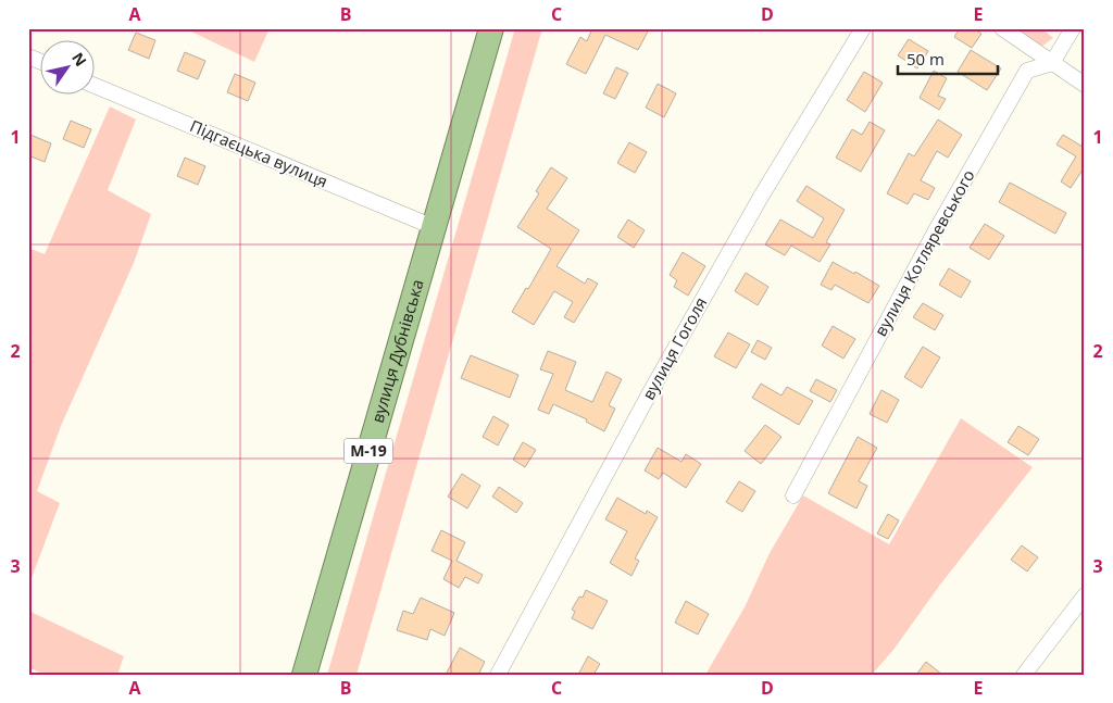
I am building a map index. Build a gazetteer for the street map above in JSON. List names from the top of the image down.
{
  "streets": {
    "highway": ["вулиця Дубнівська", "М-19"],
    "street": ["Підгаєцька вулиця", "вулиця Котляревського", "вулиця Гоголя"]
  },
  "crossings": [
    ["Підгаєцька вулиця", "вулиця Дубнівська"]
  ],
  "scale_bar": "50 m",
  "north": "top right",
  "grid": {
    "columns": [
      "A",
      "B",
      "C",
      "D",
      "E"
    ],
    "rows": ["1", "2", "3"]
  }
}
